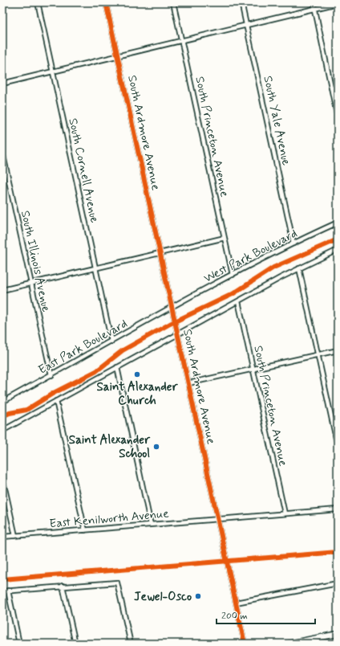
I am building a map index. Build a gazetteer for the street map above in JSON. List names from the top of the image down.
{
  "streets": {
    "street": [
      "South Yale Avenue",
      "South Ardmore Avenue",
      "South Princeton Avenue",
      "South Cornell Avenue",
      "West Park Boulevard",
      "South Illinois Avenue",
      "East Park Boulevard",
      "East Kenilworth Avenue"
    ]
  },
  "crossings": [
    ["South Yale Avenue", "West Park Boulevard"],
    ["South Ardmore Avenue", "West Park Boulevard"],
    ["South Ardmore Avenue", "East Park Boulevard"],
    ["South Ardmore Avenue", "East Kenilworth Avenue"],
    ["South Princeton Avenue", "West Park Boulevard"],
    ["South Princeton Avenue", "East Kenilworth Avenue"],
    ["South Cornell Avenue", "East Park Boulevard"],
    ["West Park Boulevard", "East Park Boulevard"],
    ["South Illinois Avenue", "East Park Boulevard"]
  ],
  "places": ["Saint Alexander Church", "Saint Alexander School", "Jewel-Osco"],
  "scale_bar": "200 m"
}
